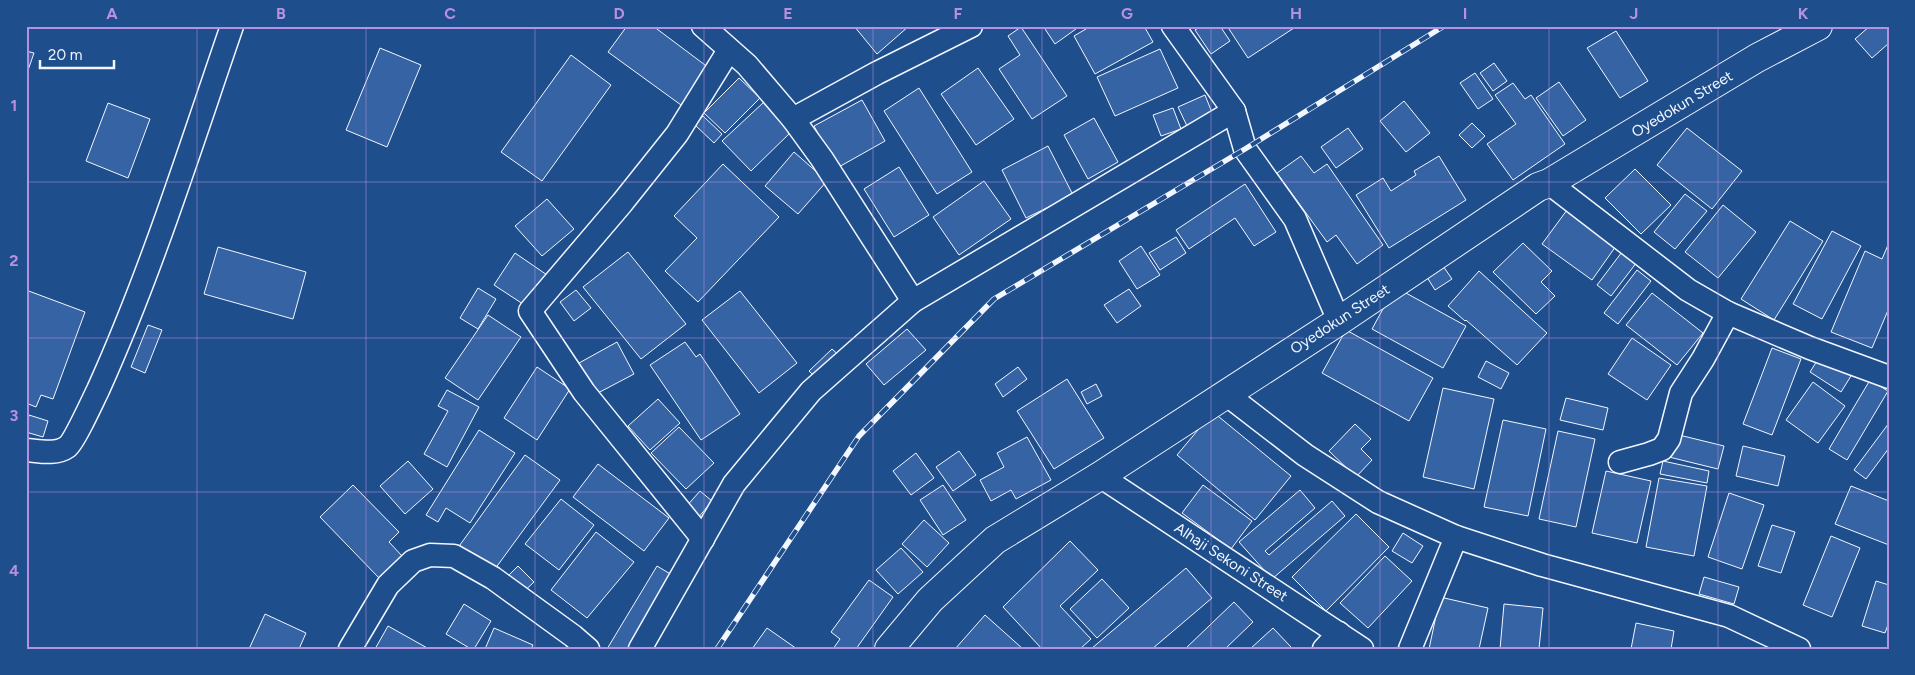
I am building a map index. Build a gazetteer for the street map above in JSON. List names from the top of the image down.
{
  "streets": {
    "street": ["Oyedokun Street", "Alhaji Sekoni Street"]
  },
  "crossings": [
    ["Oyedokun Street", "Alhaji Sekoni Street"]
  ],
  "scale_bar": "20 m",
  "grid": {
    "columns": [
      "A",
      "B",
      "C",
      "D",
      "E",
      "F",
      "G",
      "H",
      "I",
      "J",
      "K"
    ],
    "rows": [
      "1",
      "2",
      "3",
      "4"
    ]
  }
}
